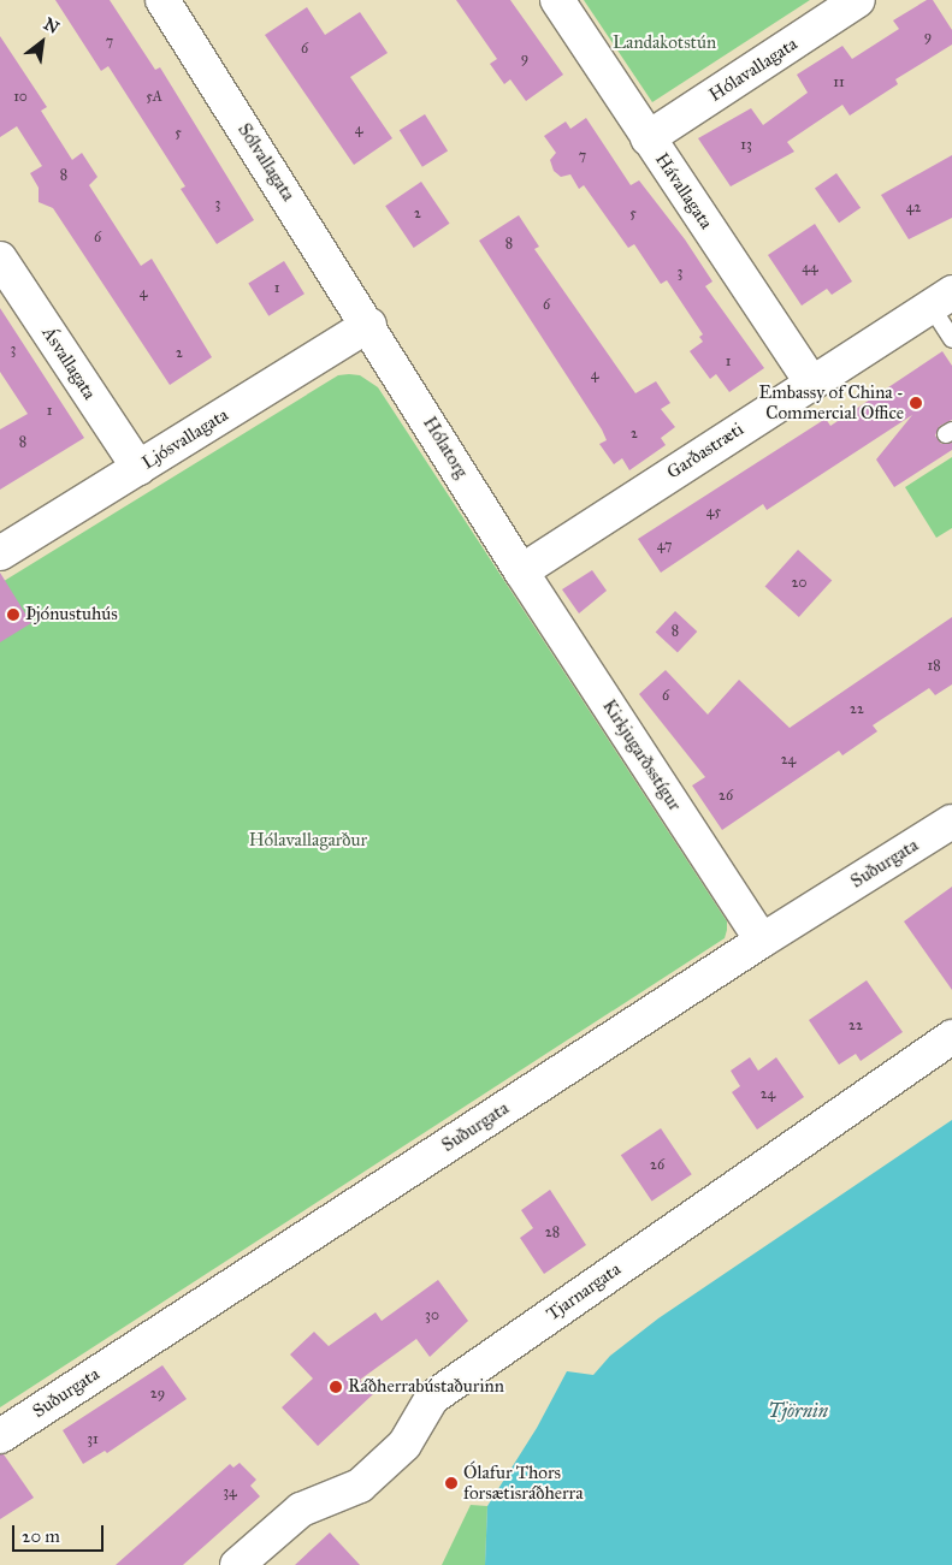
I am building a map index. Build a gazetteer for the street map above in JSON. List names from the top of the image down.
{
  "streets": {
    "street": [
      "Hólavallagata",
      "Sólvallagata",
      "Hávallagata",
      "Ásvallagata",
      "Ljósvallagata",
      "Hólatorg",
      "Garðastræti",
      "Kirkjugarðsstígur",
      "Suðurgata",
      "Tjarnargata"
    ]
  },
  "crossings": [
    ["Hólavallagata", "Hávallagata"],
    ["Sólvallagata", "Ljósvallagata"],
    ["Sólvallagata", "Hólatorg"],
    ["Hávallagata", "Garðastræti"],
    ["Ásvallagata", "Ljósvallagata"],
    ["Ljósvallagata", "Hólatorg"],
    ["Hólatorg", "Garðastræti"],
    ["Hólatorg", "Kirkjugarðsstígur"],
    ["Garðastræti", "Kirkjugarðsstígur"],
    ["Kirkjugarðsstígur", "Suðurgata"]
  ],
  "water": ["Tjörnin"],
  "parks": ["Landakotstún", "Hólavallagarður"],
  "places": [
    "Embassy of China - Commercial Office",
    "Þjónustuhús",
    "Ráðherrabústaðurinn",
    "Ólafur Thors forsætisráðherra"
  ],
  "house_numbers": [
    "9",
    "7",
    "6",
    "9",
    "11",
    "10",
    "5A",
    "4",
    "5",
    "13",
    "7",
    "8",
    "3",
    "42",
    "2",
    "5",
    "6",
    "8",
    "44",
    "3",
    "1",
    "4",
    "6",
    "3",
    "2",
    "1",
    "4",
    "1",
    "2",
    "8",
    "45",
    "47",
    "20",
    "8",
    "18",
    "6",
    "22",
    "24",
    "26",
    "22",
    "24",
    "26",
    "28",
    "30",
    "29",
    "31",
    "34"
  ],
  "scale_bar": "20 m",
  "north": "top right"
}
